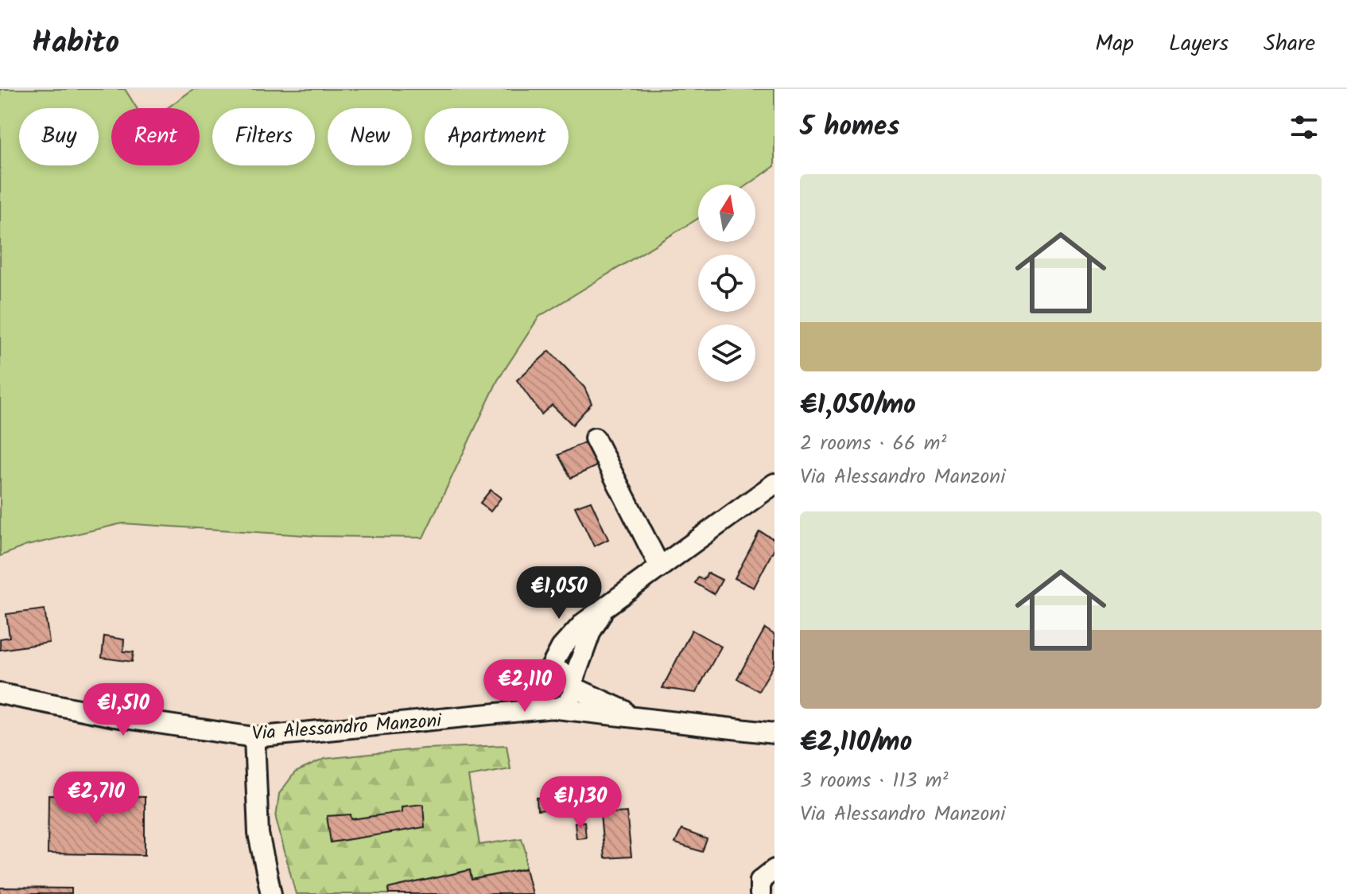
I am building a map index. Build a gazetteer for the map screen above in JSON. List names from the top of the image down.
{
  "streets": {
    "street": ["Via Alessandro Manzoni"]
  },
  "north": "top",
  "page": {
    "header": "Habito",
    "nav": ["Map", "Layers", "Share"],
    "heading": "5 homes",
    "chip": [
      "Buy",
      "Rent",
      "Filters",
      "New",
      "Apartment"
    ],
    "list": [
      {
        "name": "€1,050/mo",
        "note": "2 rooms · 66 m² · Via Alessandro Manzoni"
      },
      {
        "name": "€2,110/mo",
        "note": "3 rooms · 113 m² · Via Alessandro Manzoni"
      }
    ],
    "price": [
      "€1,050",
      "€2,110",
      "€1,510",
      "€2,710",
      "€1,130"
    ]
  }
}
